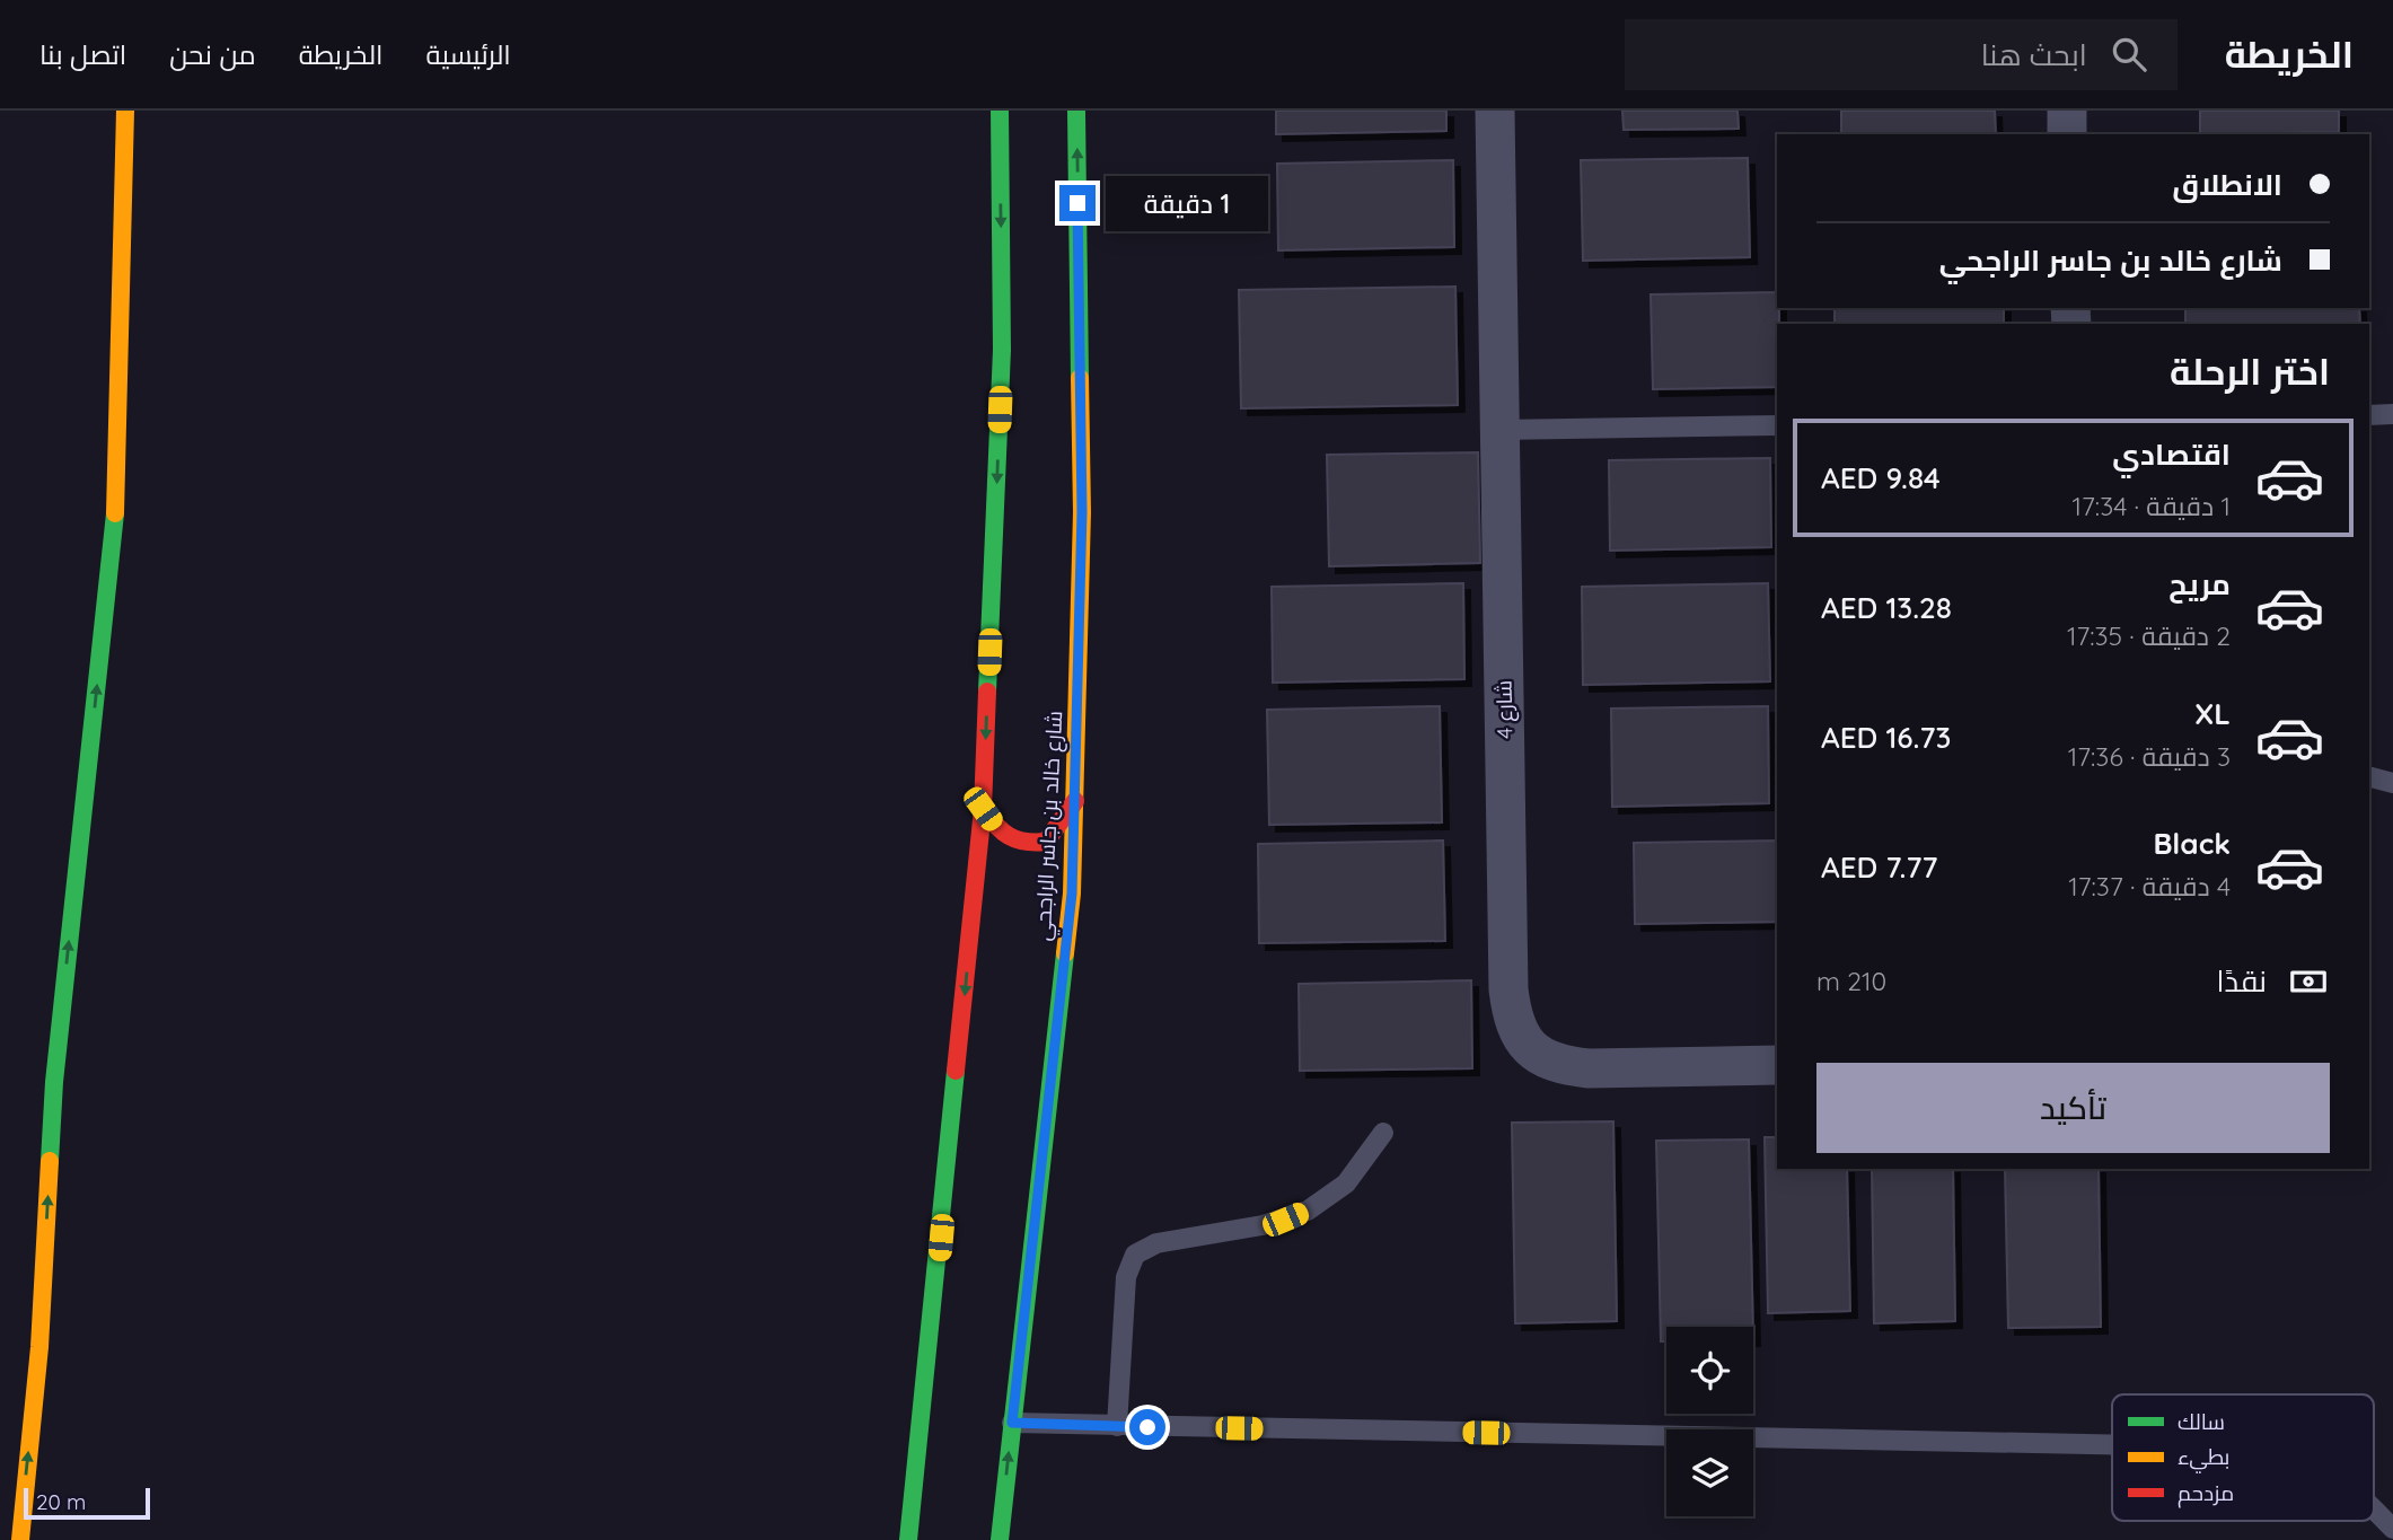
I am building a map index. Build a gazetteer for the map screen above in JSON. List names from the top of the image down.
{
  "streets": {
    "main road": ["شارع خالد بن جاسر الراجحي"],
    "street": ["شارع 4"]
  },
  "legend": ["سالك", "بطيء", "مزدحم"],
  "scale_bar": "20 m",
  "page": {
    "header": "الخريطة",
    "search": "ابحث هنا",
    "nav": [
      "الرئيسية",
      "الخريطة",
      "من نحن",
      "اتصل بنا"
    ],
    "banner": ["الانطلاق", "شارع خالد بن جاسر الراجحي"],
    "bubble": "1 دقيقة",
    "heading": "اختر الرحلة",
    "list": [
      {
        "name": "اقتصادي",
        "note": "1 دقيقة · 17:34",
        "value": "AED 9.84"
      },
      {
        "name": "مريح",
        "note": "2 دقيقة · 17:35",
        "value": "AED 13.28"
      },
      {
        "name": "XL",
        "note": "3 دقيقة · 17:36",
        "value": "AED 16.73"
      },
      {
        "name": "Black",
        "note": "4 دقيقة · 17:37",
        "value": "AED 7.77"
      }
    ],
    "pay": ["نقدًا", "210 m"],
    "buttons": "تأكيد",
    "scale": "20 m"
  }
}
